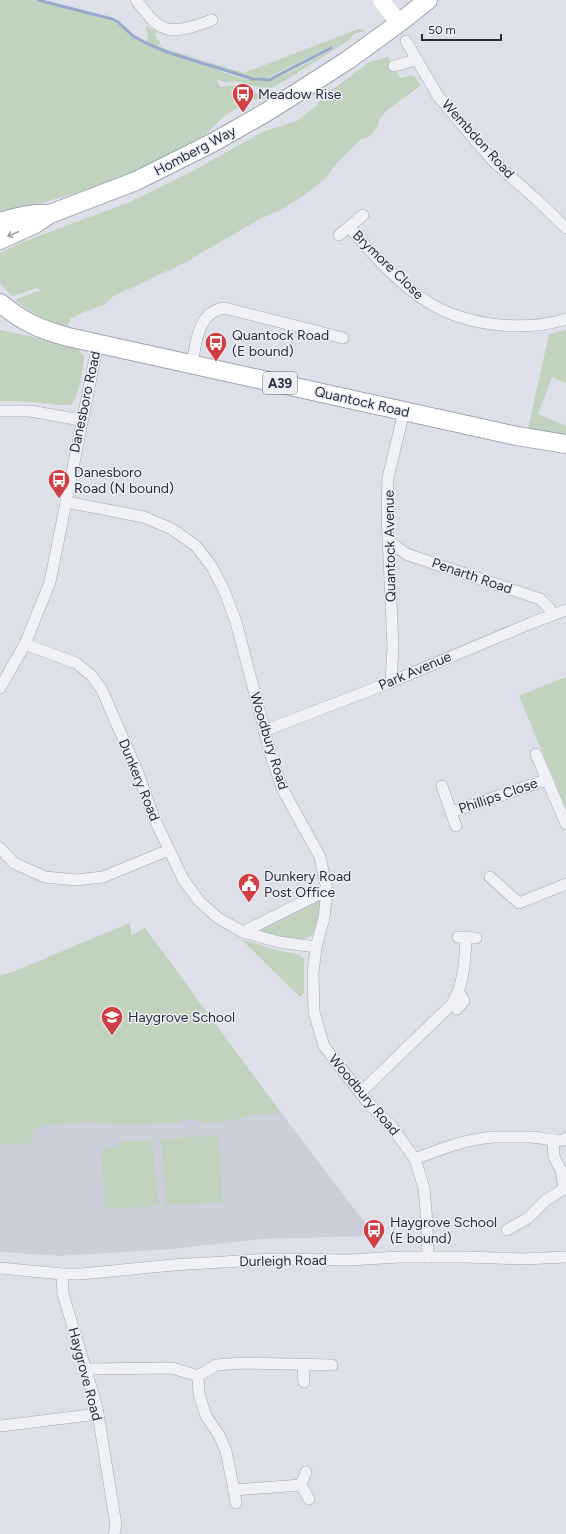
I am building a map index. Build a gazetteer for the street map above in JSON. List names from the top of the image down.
{
  "streets": {
    "main road": ["Homberg Way", "A39", "Quantock Road"],
    "street": [
      "Wembdon Road",
      "Brymore Close",
      "Danesboro Road",
      "Quantock Avenue",
      "Penarth Road",
      "Park Avenue",
      "Woodbury Road",
      "Dunkery Road",
      "Phillips Close",
      "Durleigh Road",
      "Haygrove Road"
    ]
  },
  "crossings": [
    ["Danesboro Road", "Quantock Road"],
    ["Danesboro Road", "Woodbury Road"],
    ["Danesboro Road", "Dunkery Road"],
    ["Quantock Road", "Quantock Avenue"],
    ["Quantock Avenue", "Penarth Road"],
    ["Quantock Avenue", "Park Avenue"],
    ["Penarth Road", "Park Avenue"],
    ["Park Avenue", "Woodbury Road"],
    ["Woodbury Road", "Dunkery Road"],
    ["Woodbury Road", "Durleigh Road"],
    ["Durleigh Road", "Haygrove Road"]
  ],
  "places": {
    "bus stop": [
      "Meadow Rise",
      "Quantock Road (E bound)",
      "Danesboro Road (N bound)",
      "Haygrove School (E bound)"
    ],
    "public building": ["Dunkery Road Post Office"],
    "school or university": ["Haygrove School"]
  },
  "scale_bar": "50 m"
}
